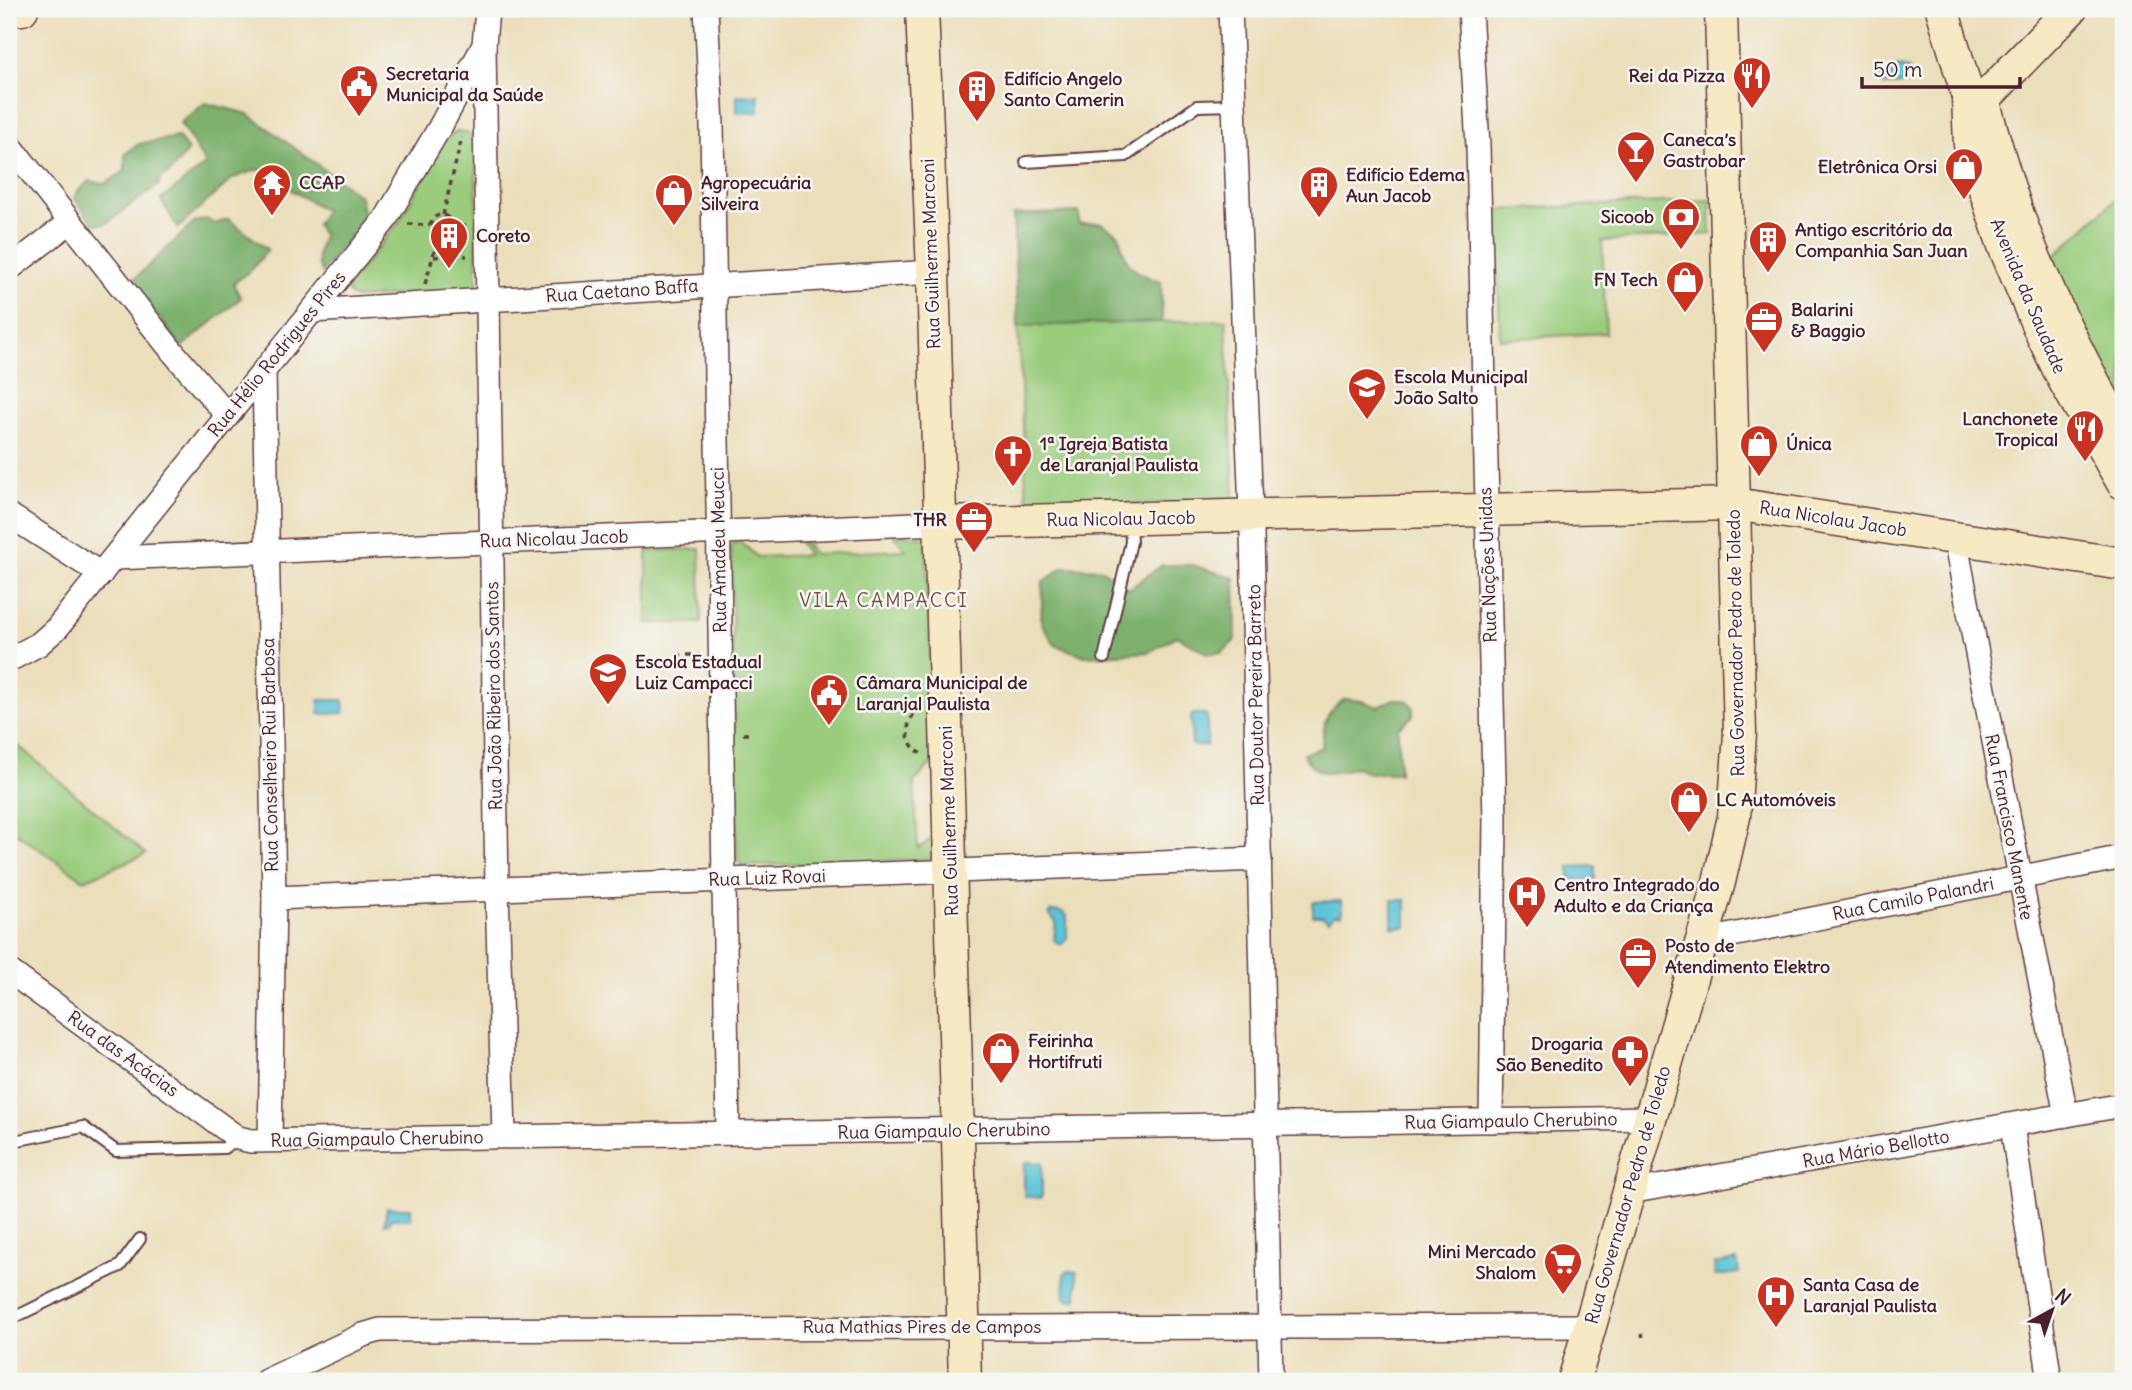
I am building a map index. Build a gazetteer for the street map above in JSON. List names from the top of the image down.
{
  "streets": {
    "main road": [
      "Rua Guilherme Marconi",
      "Avenida da Saudade",
      "Rua Nicolau Jacob",
      "Rua Governador Pedro de Toledo"
    ],
    "street": [
      "Rua Caetano Baffa",
      "Rua Hélio Rodrigues Pires",
      "Rua Amadeu Meucci",
      "Rua Nações Unidas",
      "Rua Doutor Pereira Barreto",
      "Rua João Ribeiro dos Santos",
      "Rua Conselheiro Rui Barbosa",
      "Rua Francisco Manente",
      "Rua Luiz Rovai",
      "Rua Camilo Palandri",
      "Rua das Acácias",
      "Rua Giampaulo Cherubino",
      "Rua Mário Bellotto",
      "Rua Mathias Pires de Campos"
    ]
  },
  "crossings": [
    ["Rua Guilherme Marconi", "Rua Caetano Baffa"],
    ["Rua Guilherme Marconi", "Rua Nicolau Jacob"],
    ["Rua Guilherme Marconi", "Rua Luiz Rovai"],
    ["Rua Guilherme Marconi", "Rua Giampaulo Cherubino"],
    ["Rua Guilherme Marconi", "Rua Mathias Pires de Campos"],
    ["Rua Caetano Baffa", "Rua Hélio Rodrigues Pires"],
    ["Rua Caetano Baffa", "Rua Amadeu Meucci"],
    ["Rua Caetano Baffa", "Rua João Ribeiro dos Santos"],
    ["Rua Hélio Rodrigues Pires", "Rua Nicolau Jacob"],
    ["Rua Hélio Rodrigues Pires", "Rua João Ribeiro dos Santos"],
    ["Rua Hélio Rodrigues Pires", "Rua Conselheiro Rui Barbosa"],
    ["Rua Nicolau Jacob", "Rua Amadeu Meucci"],
    ["Rua Nicolau Jacob", "Rua Nações Unidas"],
    ["Rua Nicolau Jacob", "Rua Governador Pedro de Toledo"],
    ["Rua Nicolau Jacob", "Rua Doutor Pereira Barreto"],
    ["Rua Nicolau Jacob", "Rua João Ribeiro dos Santos"],
    ["Rua Nicolau Jacob", "Rua Conselheiro Rui Barbosa"],
    ["Rua Nicolau Jacob", "Rua Francisco Manente"],
    ["Rua Amadeu Meucci", "Rua Luiz Rovai"],
    ["Rua Amadeu Meucci", "Rua Giampaulo Cherubino"],
    ["Rua Nações Unidas", "Rua Giampaulo Cherubino"],
    ["Rua Governador Pedro de Toledo", "Rua Camilo Palandri"],
    ["Rua Governador Pedro de Toledo", "Rua Giampaulo Cherubino"],
    ["Rua Governador Pedro de Toledo", "Rua Mário Bellotto"],
    ["Rua Governador Pedro de Toledo", "Rua Mathias Pires de Campos"],
    ["Rua Doutor Pereira Barreto", "Rua Luiz Rovai"],
    ["Rua Doutor Pereira Barreto", "Rua Giampaulo Cherubino"],
    ["Rua Doutor Pereira Barreto", "Rua Mathias Pires de Campos"],
    ["Rua João Ribeiro dos Santos", "Rua Luiz Rovai"],
    ["Rua João Ribeiro dos Santos", "Rua Giampaulo Cherubino"],
    ["Rua Conselheiro Rui Barbosa", "Rua Luiz Rovai"],
    ["Rua Conselheiro Rui Barbosa", "Rua Giampaulo Cherubino"],
    ["Rua Francisco Manente", "Rua Camilo Palandri"],
    ["Rua Francisco Manente", "Rua Mário Bellotto"],
    ["Rua das Acácias", "Rua Giampaulo Cherubino"]
  ],
  "districts": ["VILA CAMPACCI"],
  "places": {
    "restaurant": ["Rei da Pizza", "Lanchonete Tropical"],
    "public building": ["Secretaria Municipal da Saúde", "Câmara Municipal de Laranjal Paulista"],
    "building": [
      "Edifício Angelo Santo Camerin",
      "Edifício Edema Aun Jacob",
      "Coreto",
      "Antigo escritório da Companhia San Juan"
    ],
    "bar": ["Caneca’s Gastrobar"],
    "shop": [
      "Eletrônica Orsi",
      "Agropecuária Silveira",
      "FN Tech",
      "Única",
      "LC Automóveis",
      "Feirinha Hortifruti"
    ],
    "temple": ["CCAP"],
    "bank": ["Sicoob"],
    "office": ["Balarini & Baggio", "THR", "Posto de Atendimento Elektro"],
    "school or university": ["Escola Municipal João Salto", "Escola Estadual Luiz Campacci"],
    "church": ["1ª Igreja Batista de Laranjal Paulista"],
    "hospital": ["Centro Integrado do Adulto e da Criança", "Santa Casa de Laranjal Paulista"],
    "pharmacy": ["Drogaria São Benedito"],
    "supermarket": ["Mini Mercado Shalom"]
  },
  "scale_bar": "50 m",
  "north": "top right"
}
